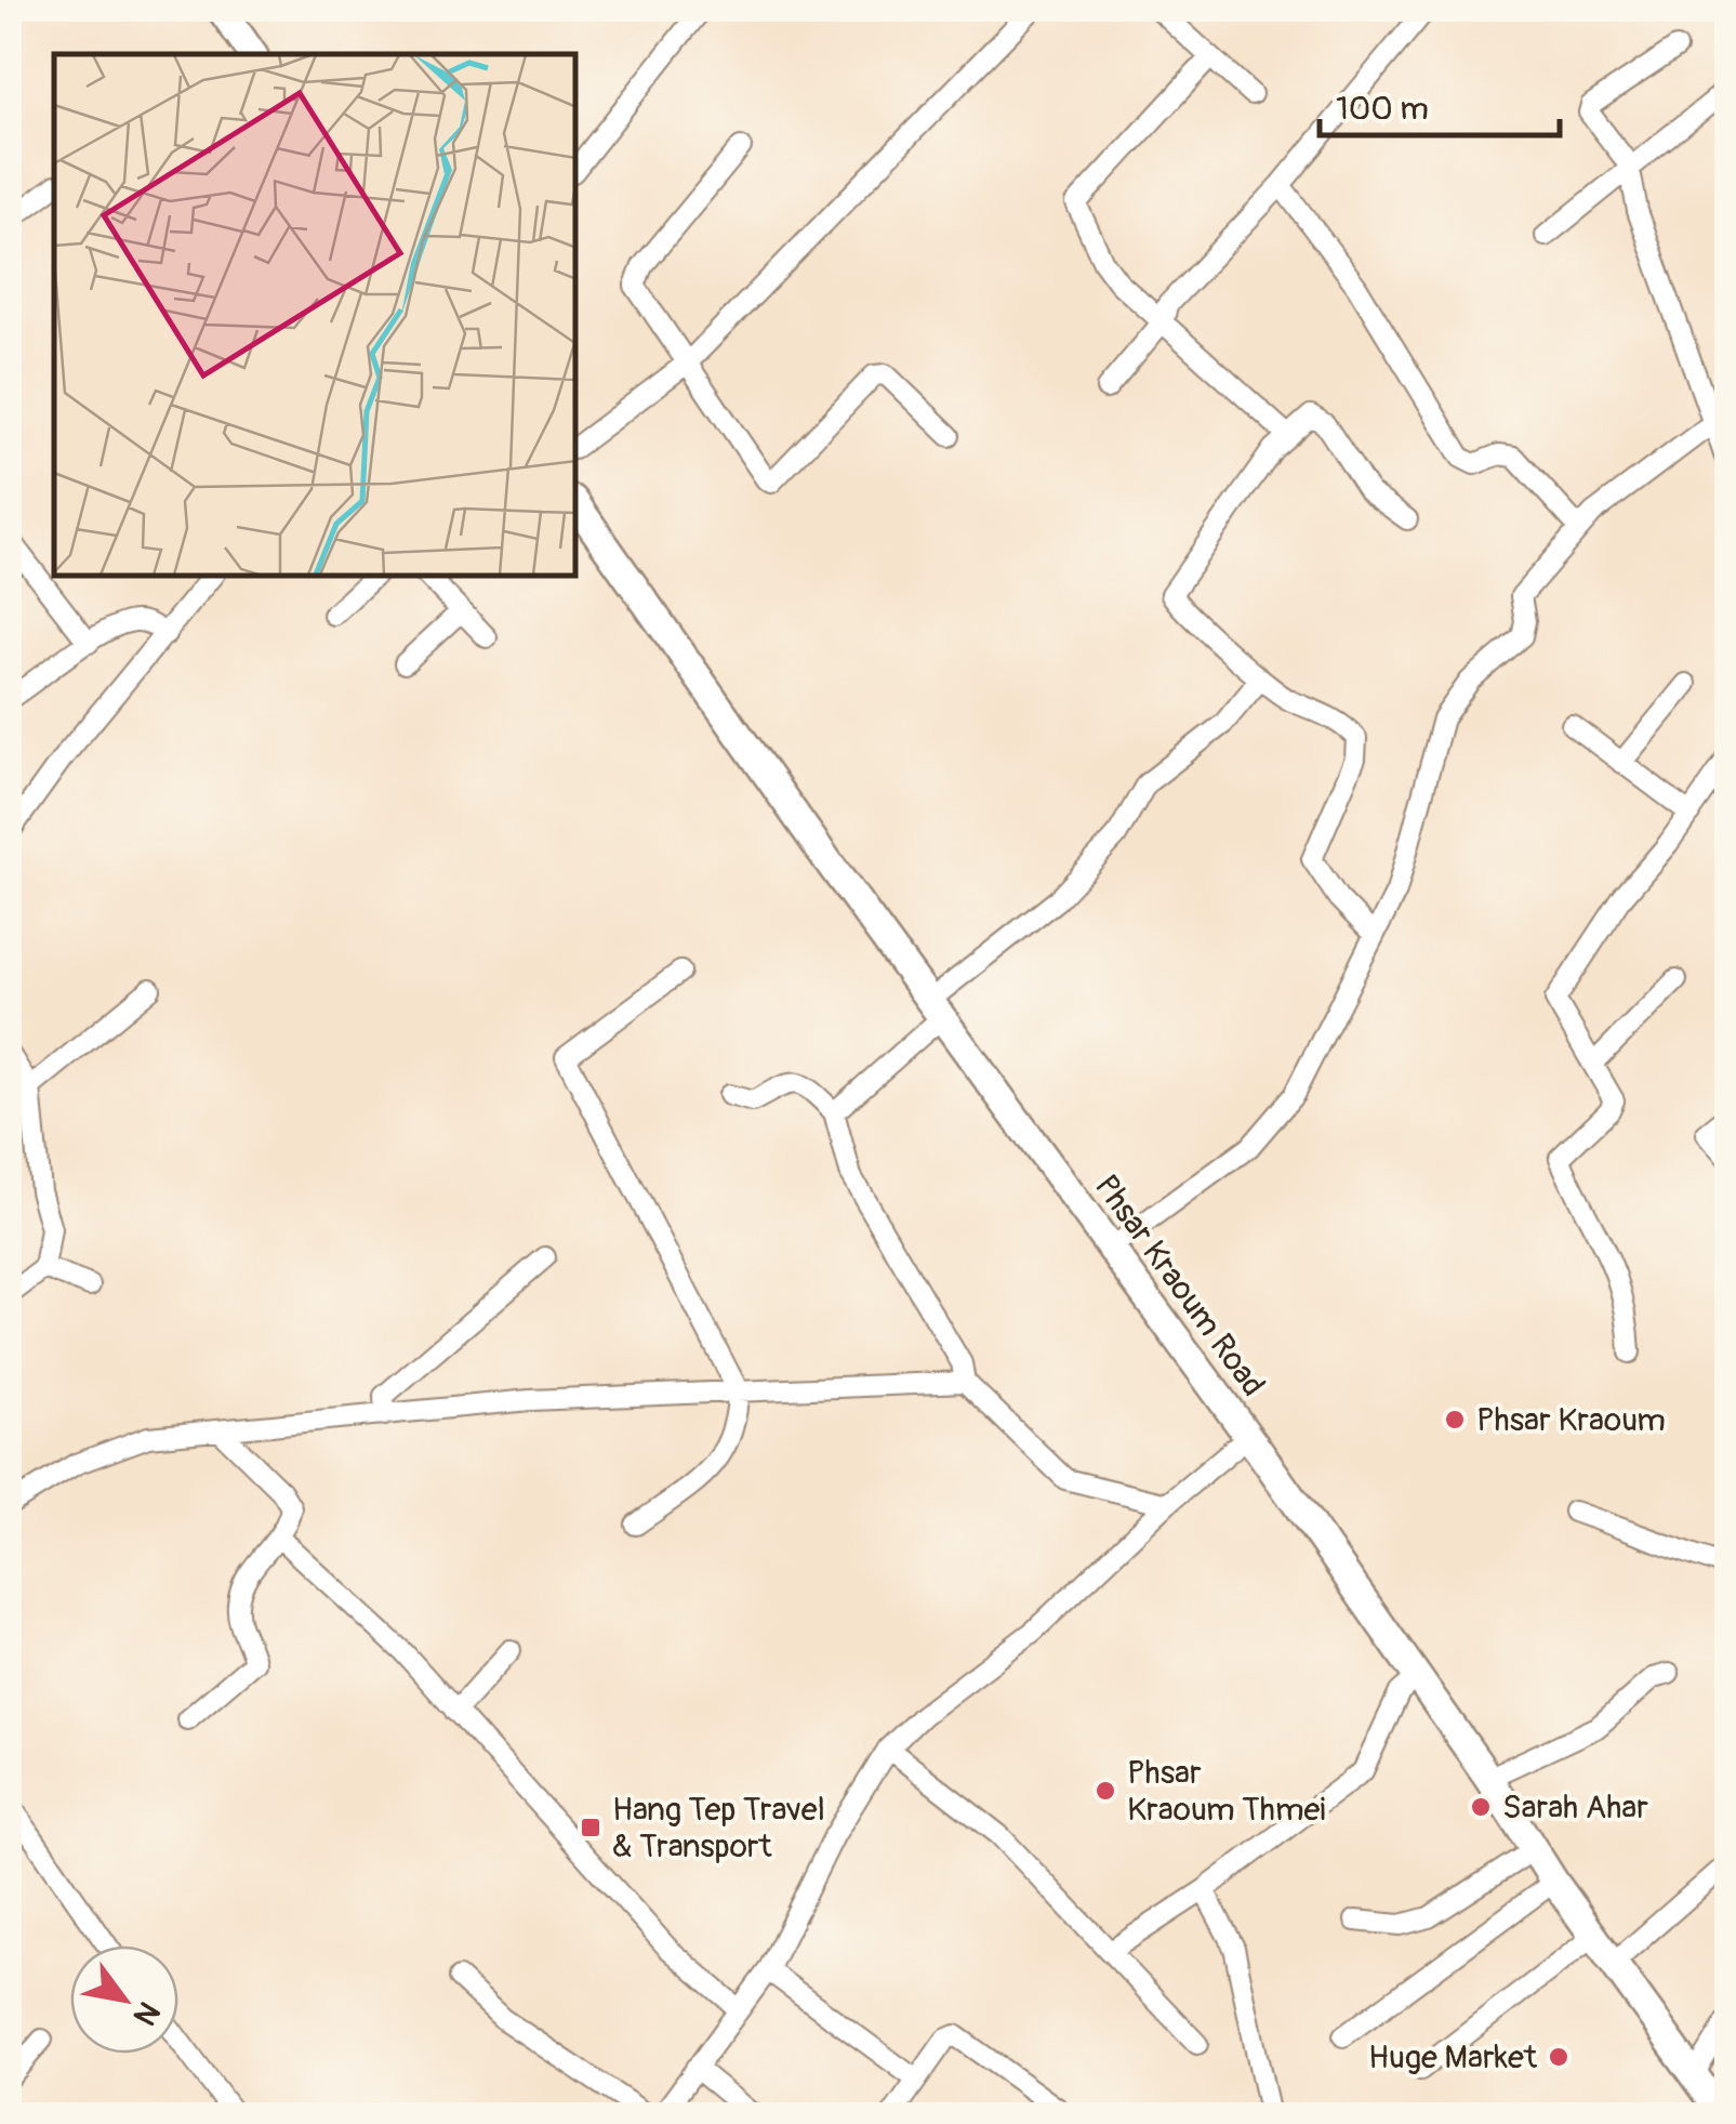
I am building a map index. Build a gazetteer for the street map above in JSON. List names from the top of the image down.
{
  "streets": {
    "main road": ["Phsar Kraoum Road"]
  },
  "places": {
    "other": [
      "Phsar Kraoum",
      "Phsar Kraoum Thmei",
      "Sarah Ahar",
      "Huge Market"
    ],
    "transit": ["Hang Tep Travel & Transport"]
  },
  "scale_bar": "100 m",
  "north": "bottom right"
}
